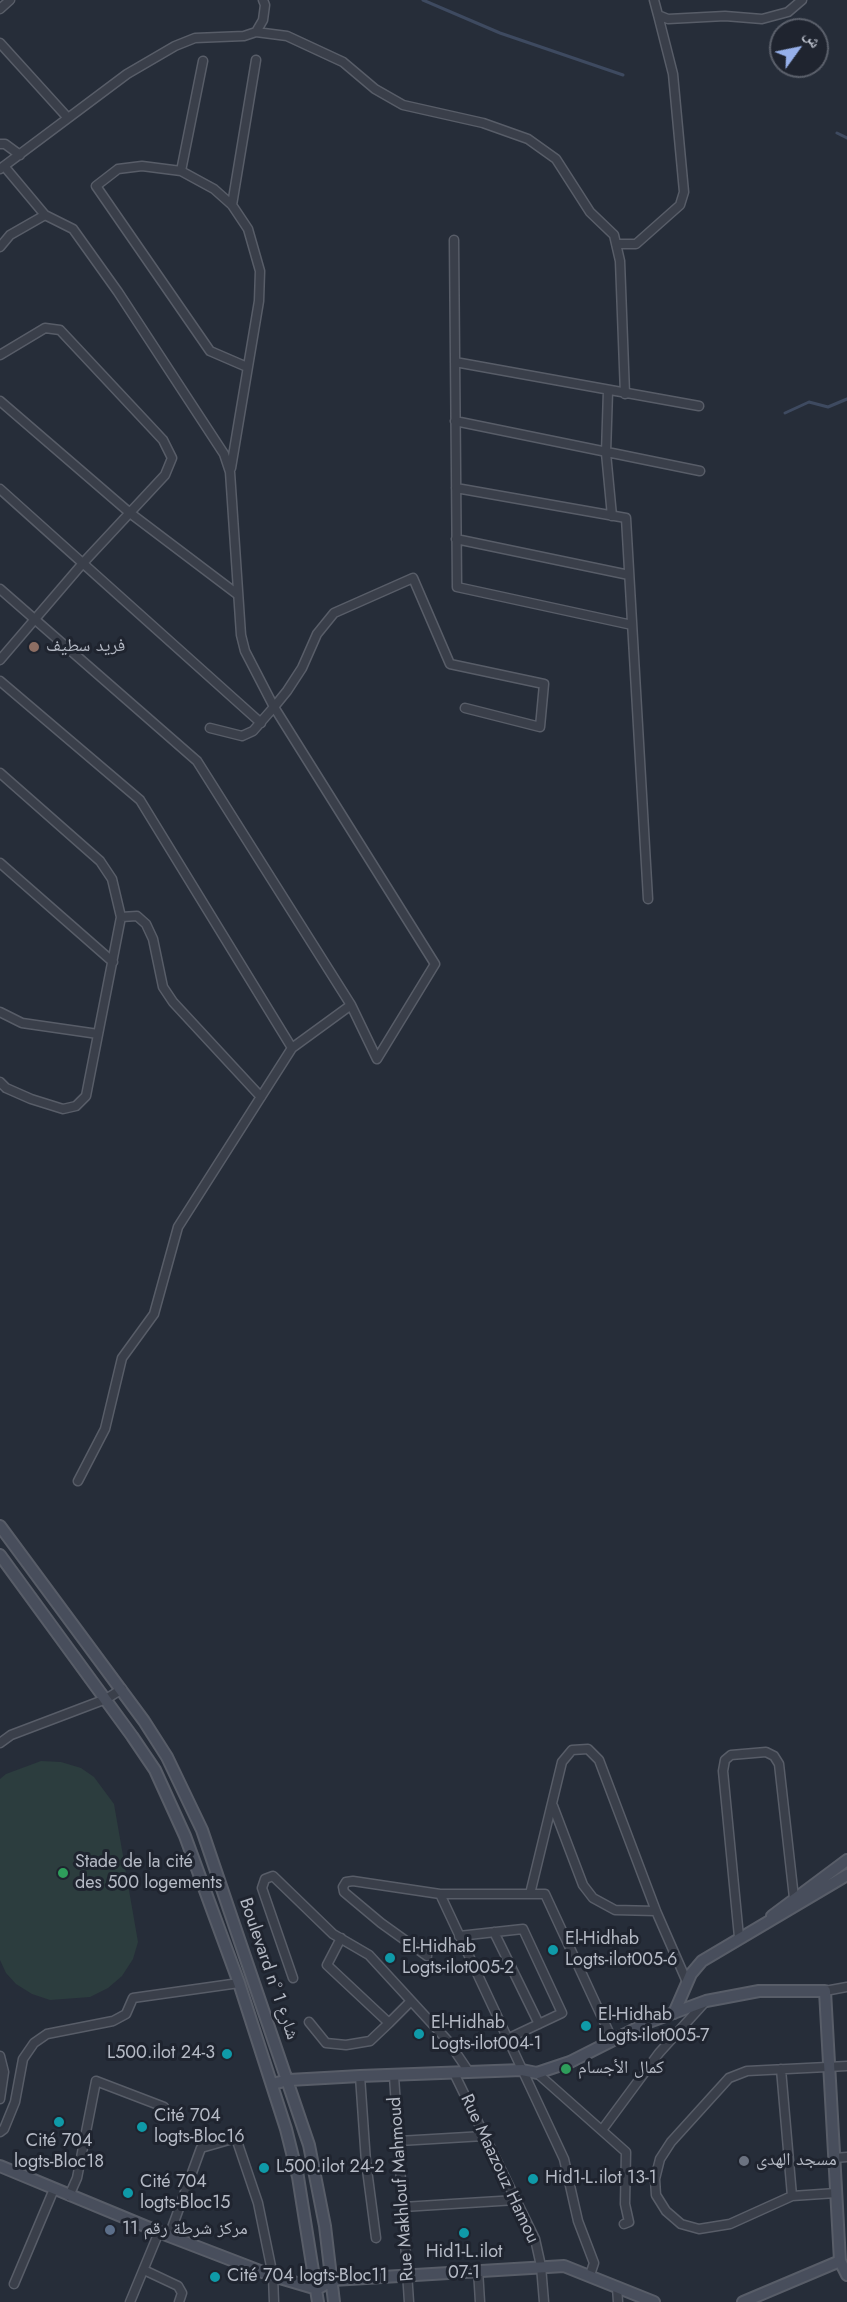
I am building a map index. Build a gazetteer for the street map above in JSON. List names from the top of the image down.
{
  "streets": {
    "street": ["Boulevard n° شارع 1", "Rue Maazouz Hamou", "Rue Makhlouf Mahmoud"]
  },
  "places": [
    "فريد سطيف",
    "Stade de la cité des 500 logements",
    "El-Hidhab Logts-ilot005-6",
    "El-Hidhab Logts-ilot005-2",
    "El-Hidhab Logts-ilot005-7",
    "El-Hidhab Logts-ilot004-1",
    "L500.ilot 24-3",
    "كمال الأجسام",
    "Cité 704 logts-Bloc18",
    "Cité 704 logts-Bloc16",
    "مسجد الهدى",
    "L500.ilot 24-2",
    "Hid1-L.ilot 13-1",
    "Cité 704 logts-Bloc15",
    "مركز شرطة رقم 11",
    "Hid1-L.ilot 07-1",
    "Cité 704 logts-Bloc11"
  ],
  "north": "top right"
}
